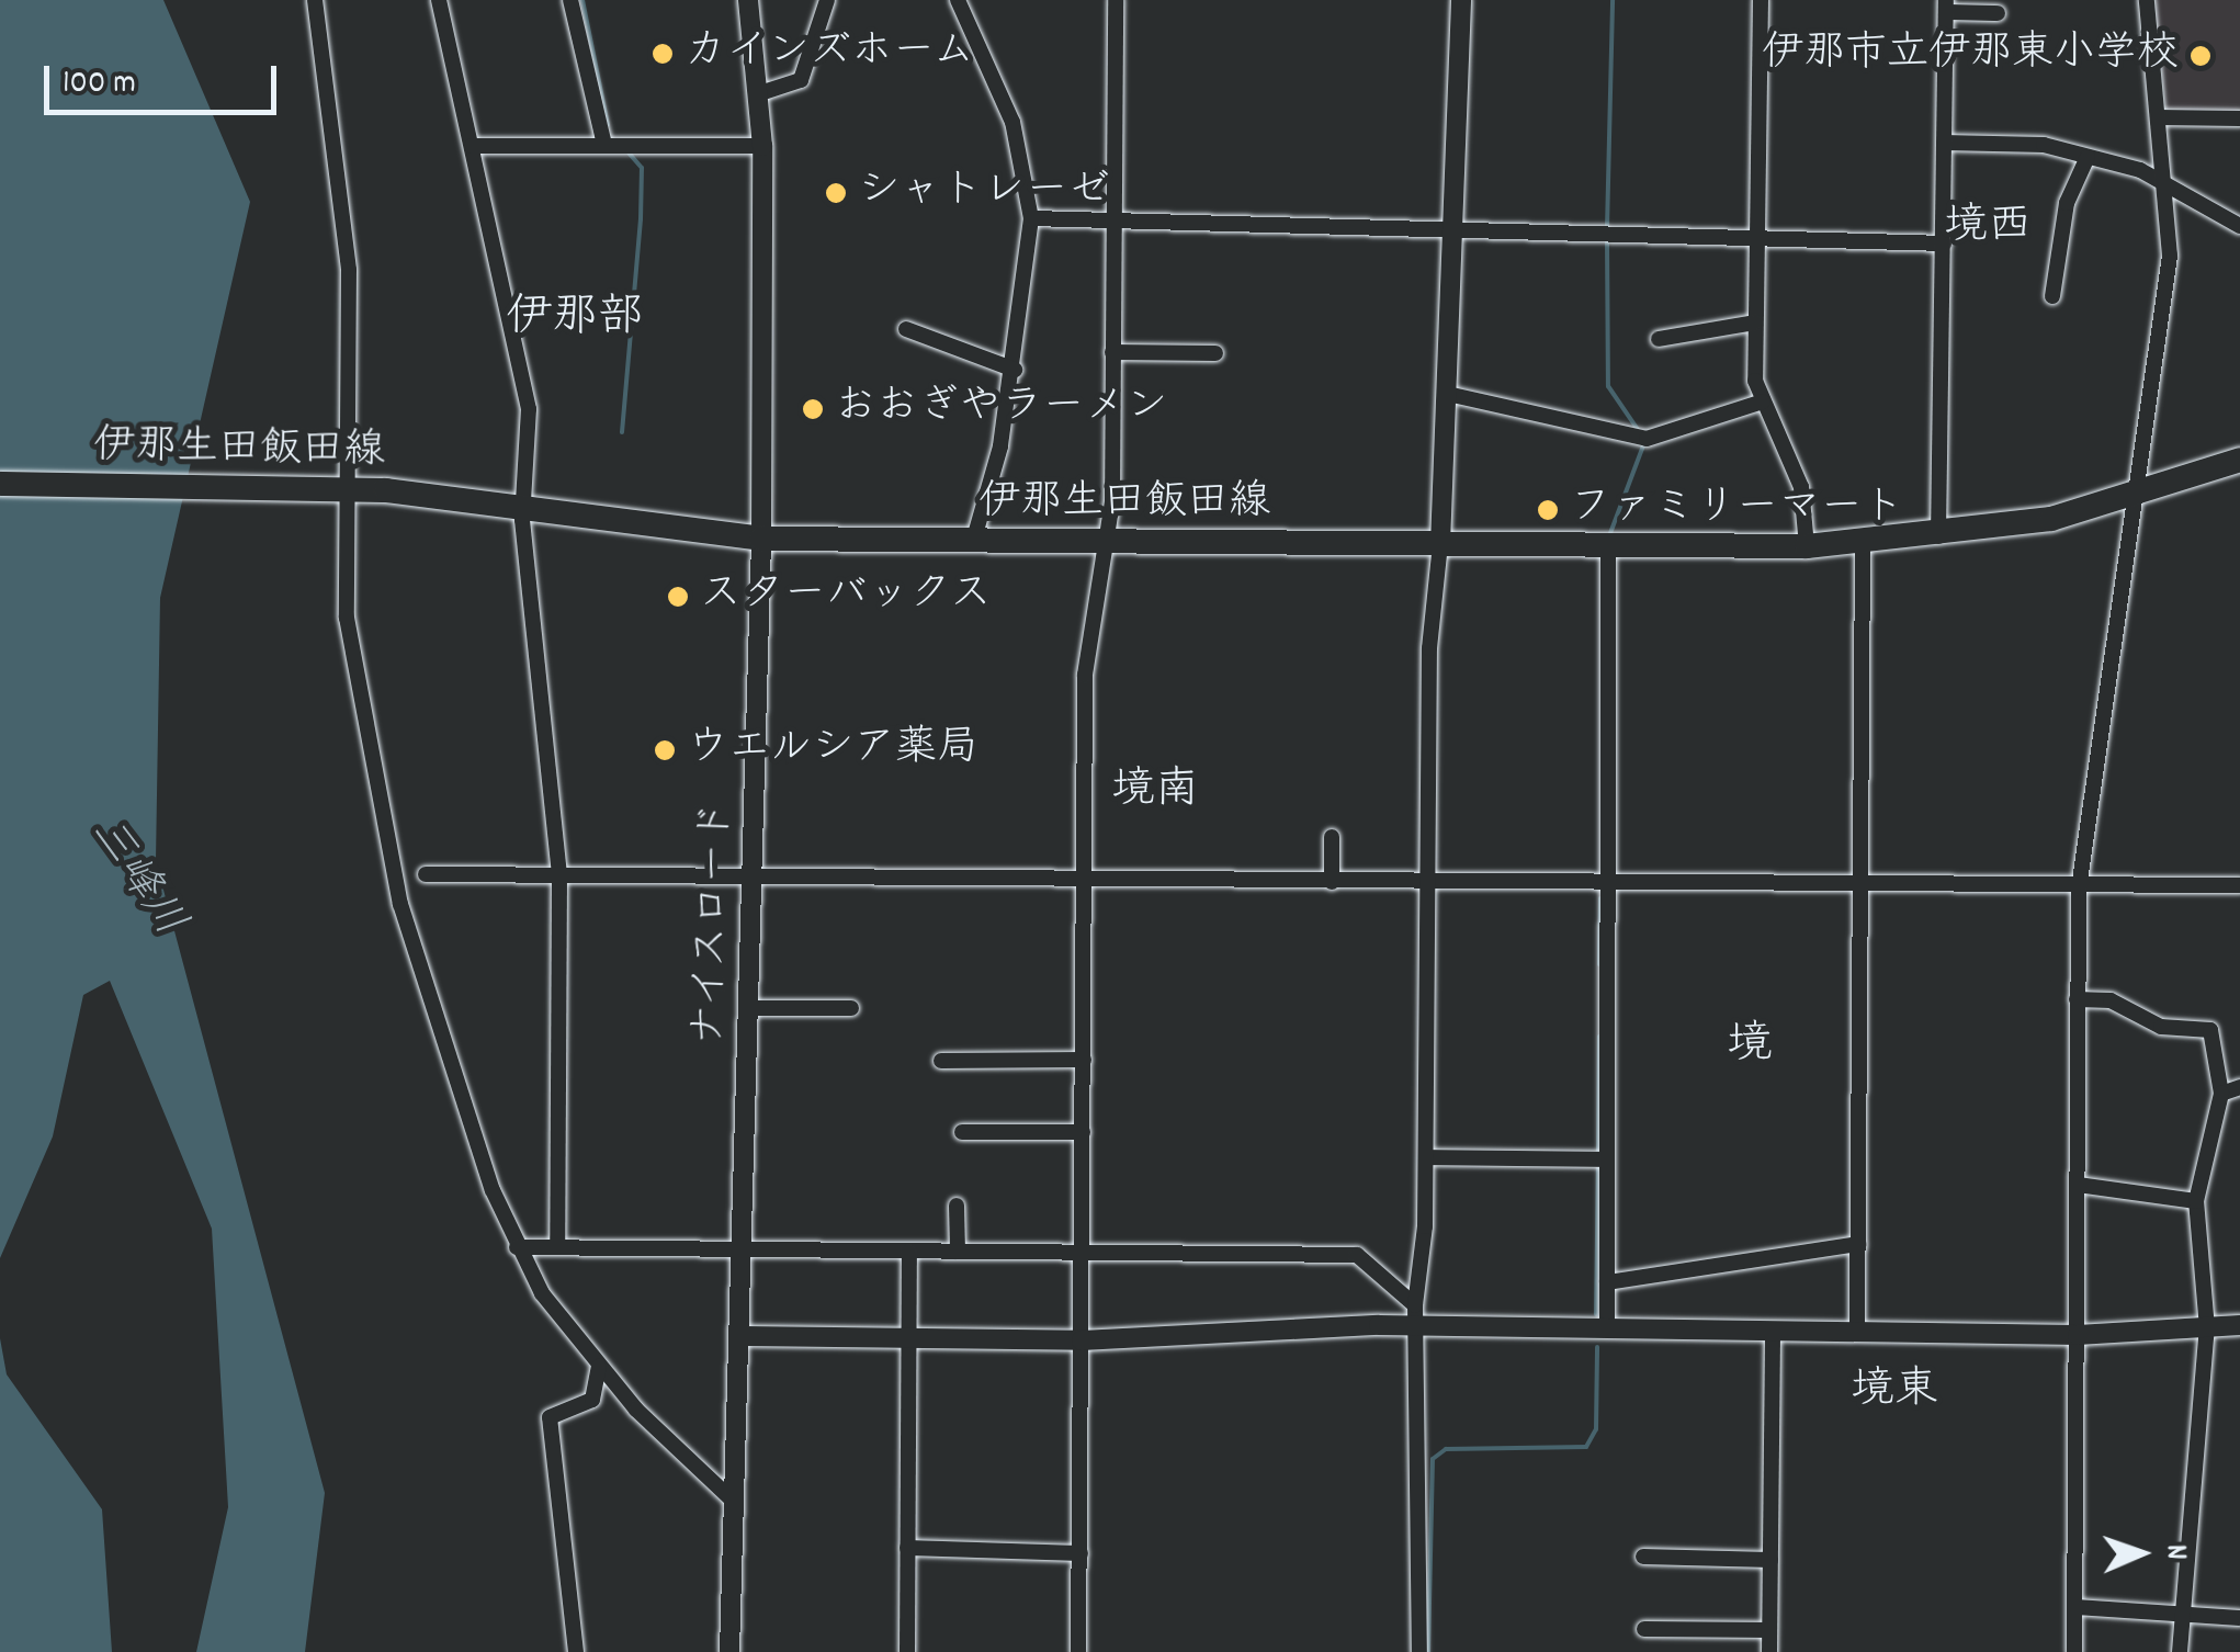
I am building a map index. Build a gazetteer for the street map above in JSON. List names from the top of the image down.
{
  "streets": {
    "main road": ["伊那生田飯田線"],
    "street": ["ナイスロード"]
  },
  "crossings": [
    ["伊那生田飯田線", "ナイスロード"]
  ],
  "districts": [
    "境西",
    "伊那部",
    "境南",
    "境",
    "境東"
  ],
  "water": ["三峰川"],
  "places": [
    "カインズホーム",
    "伊那市立伊那東小学校",
    "シャトレーゼ",
    "おおぎやラーメン",
    "ファミリーマート",
    "スターバックス",
    "ウエルシア薬局"
  ],
  "scale_bar": "100 m",
  "north": "right"
}
